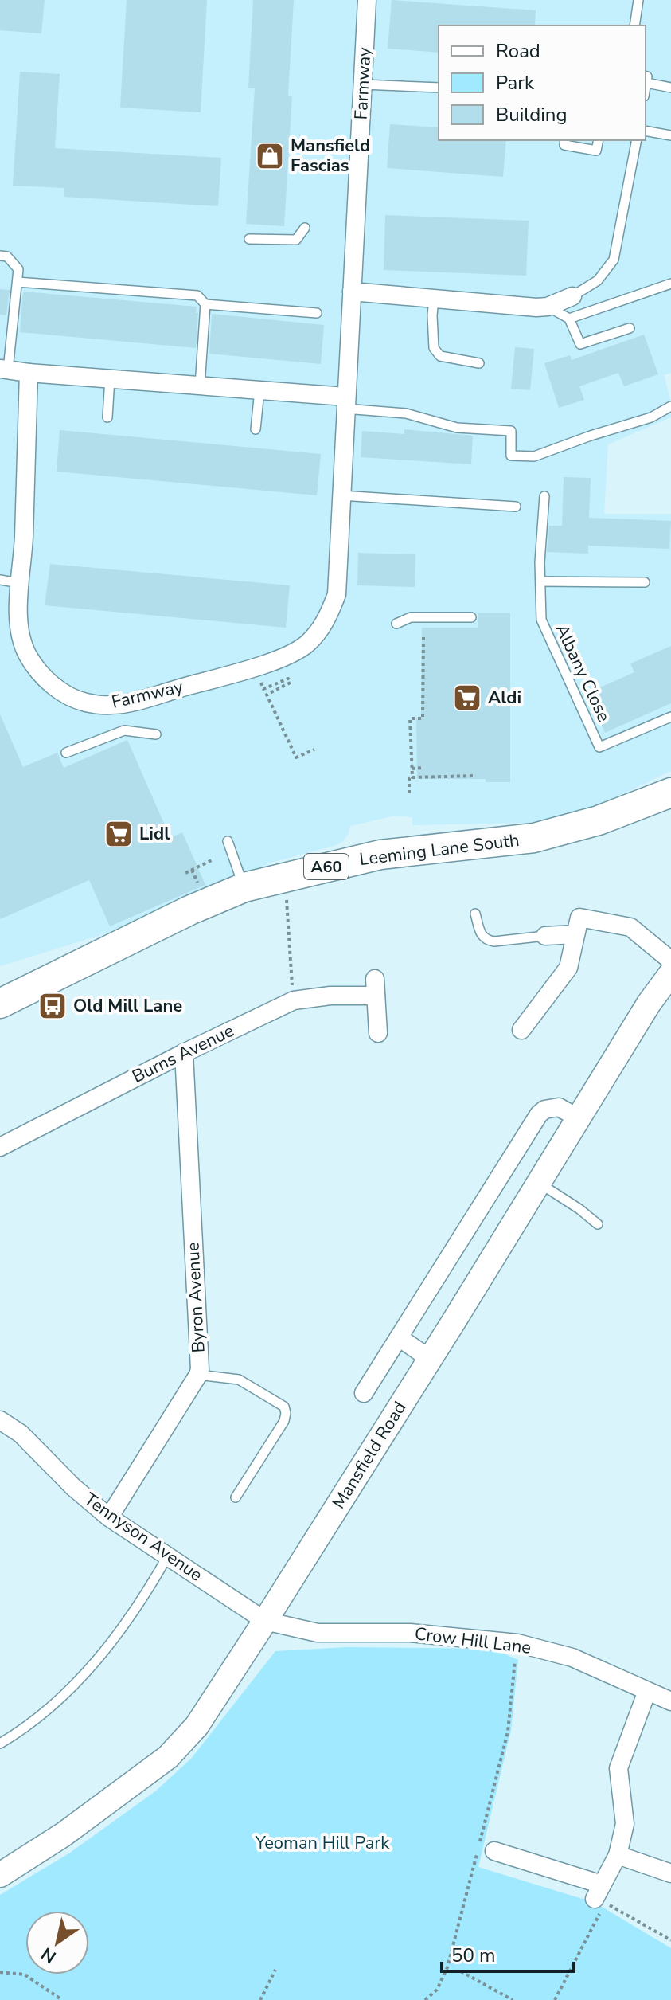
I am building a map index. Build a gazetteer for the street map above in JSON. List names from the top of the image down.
{
  "streets": {
    "highway": ["Leeming Lane South", "A60"],
    "main road": ["Mansfield Road"],
    "street": [
      "Farmway",
      "Burns Avenue",
      "Byron Avenue",
      "Tennyson Avenue",
      "Crow Hill Lane"
    ],
    "lane": ["Albany Close"]
  },
  "crossings": [
    ["Burns Avenue", "Byron Avenue"],
    ["Byron Avenue", "Tennyson Avenue"],
    ["Mansfield Road", "Tennyson Avenue"],
    ["Mansfield Road", "Crow Hill Lane"],
    ["Tennyson Avenue", "Crow Hill Lane"]
  ],
  "parks": ["Yeoman Hill Park"],
  "places": {
    "shop": ["Mansfield Fascias"],
    "supermarket": ["Aldi", "Lidl"],
    "bus stop": ["Old Mill Lane"]
  },
  "legend": ["Road", "Park", "Building"],
  "scale_bar": "50 m",
  "north": "bottom left"
}
